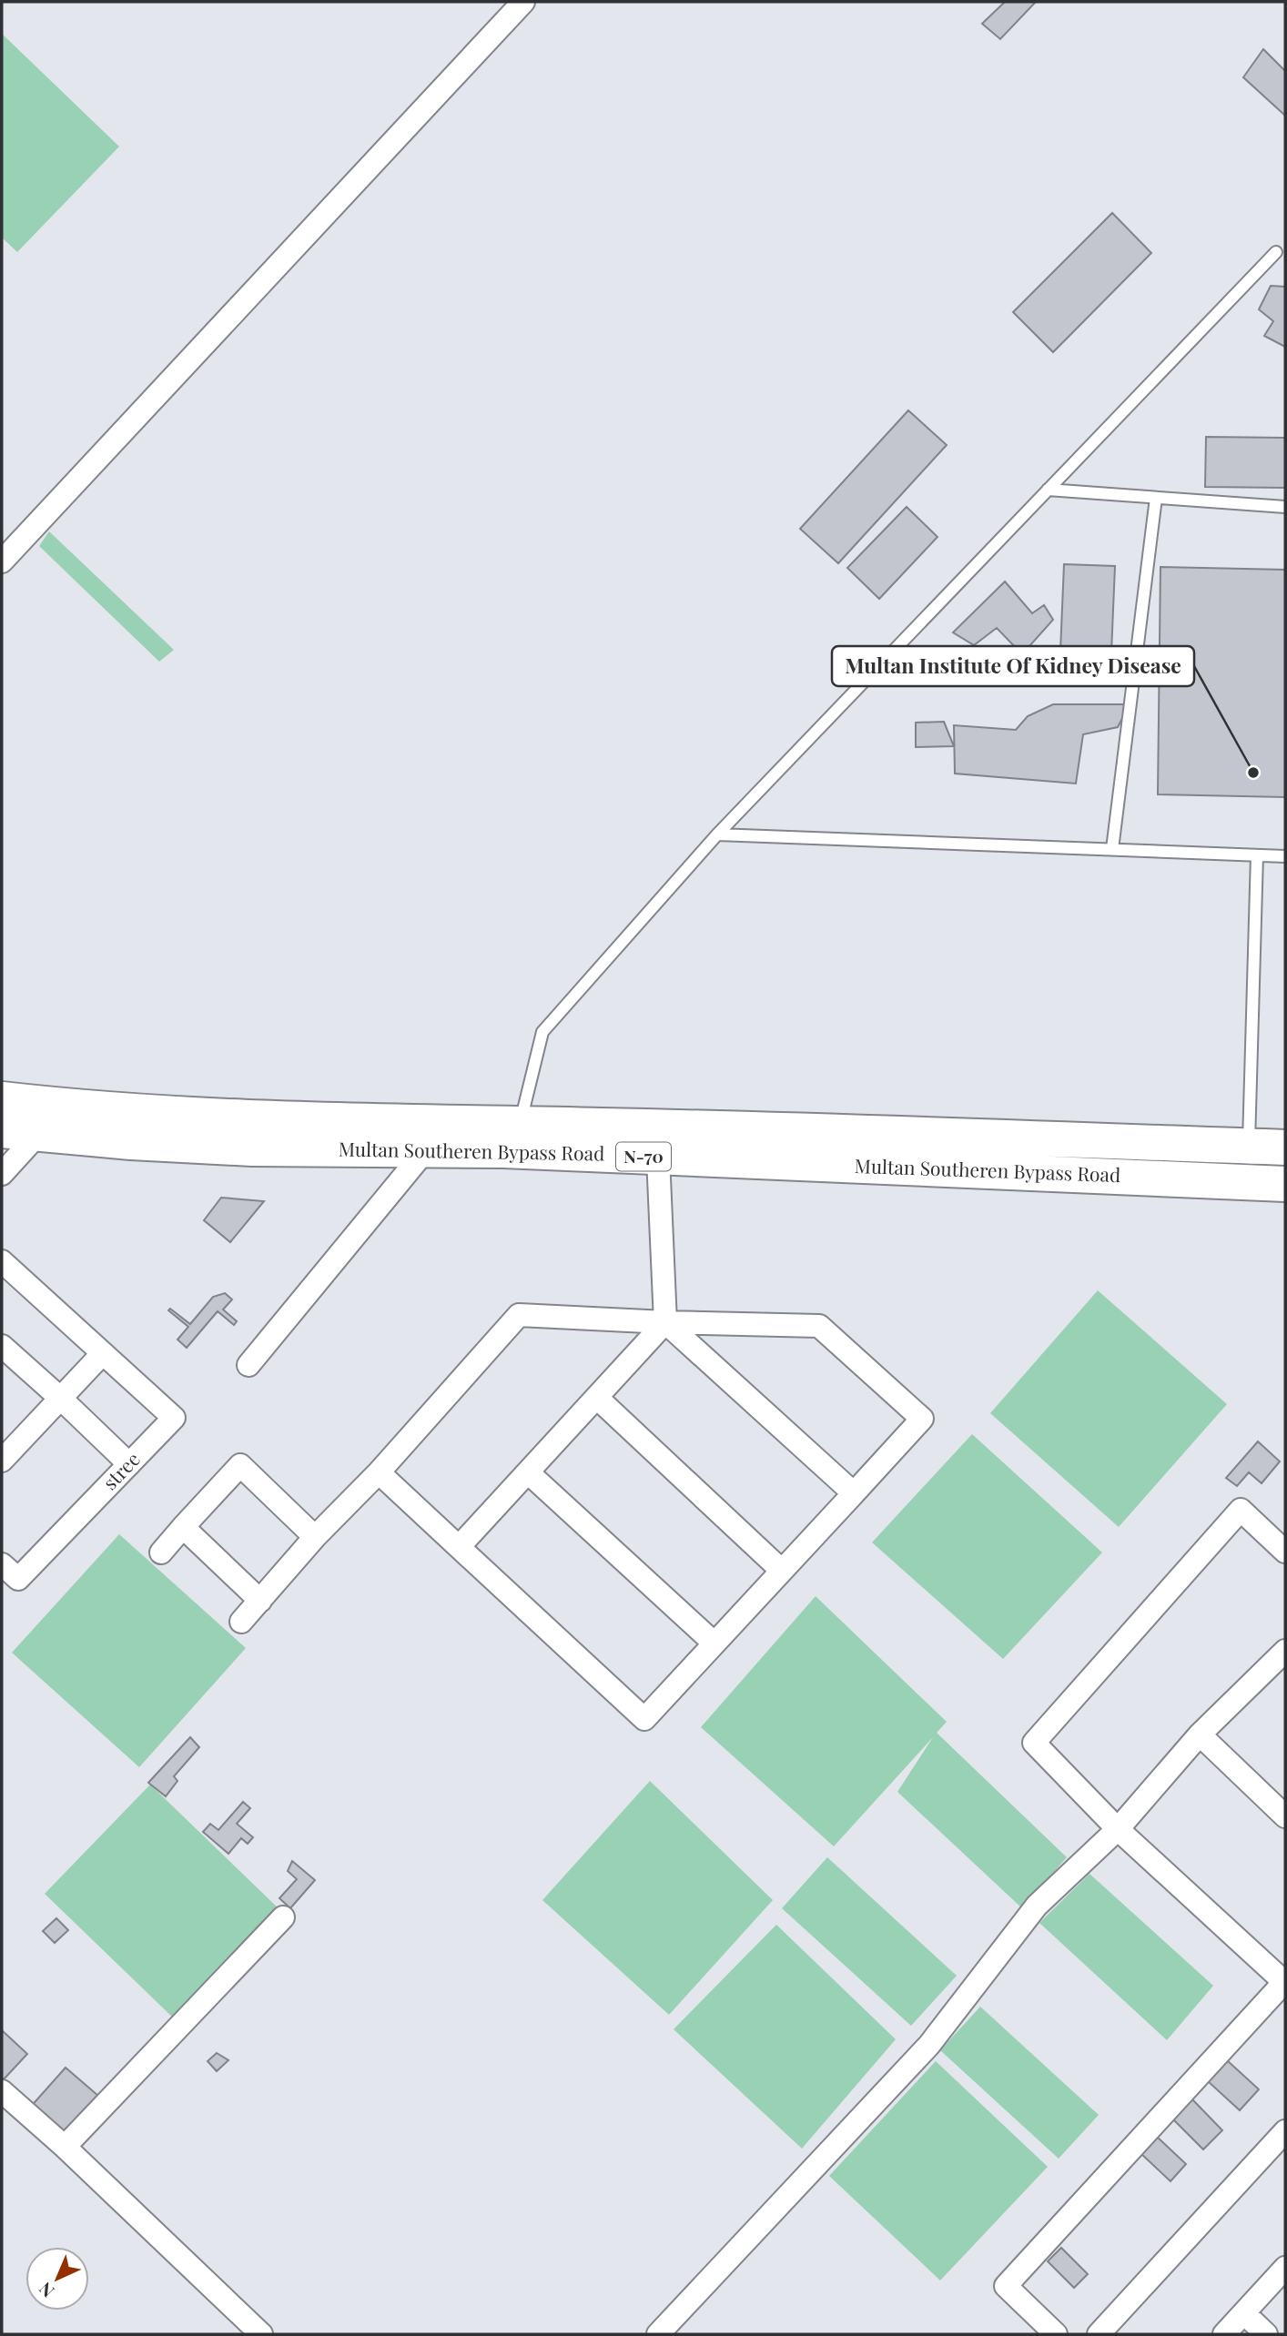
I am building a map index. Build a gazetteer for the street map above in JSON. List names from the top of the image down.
{
  "streets": {
    "highway": ["Multan Southeren Bypass Road", "N-70"],
    "street": ["stree"]
  },
  "places": ["Multan Institute Of Kidney Disease"],
  "north": "bottom left"
}
